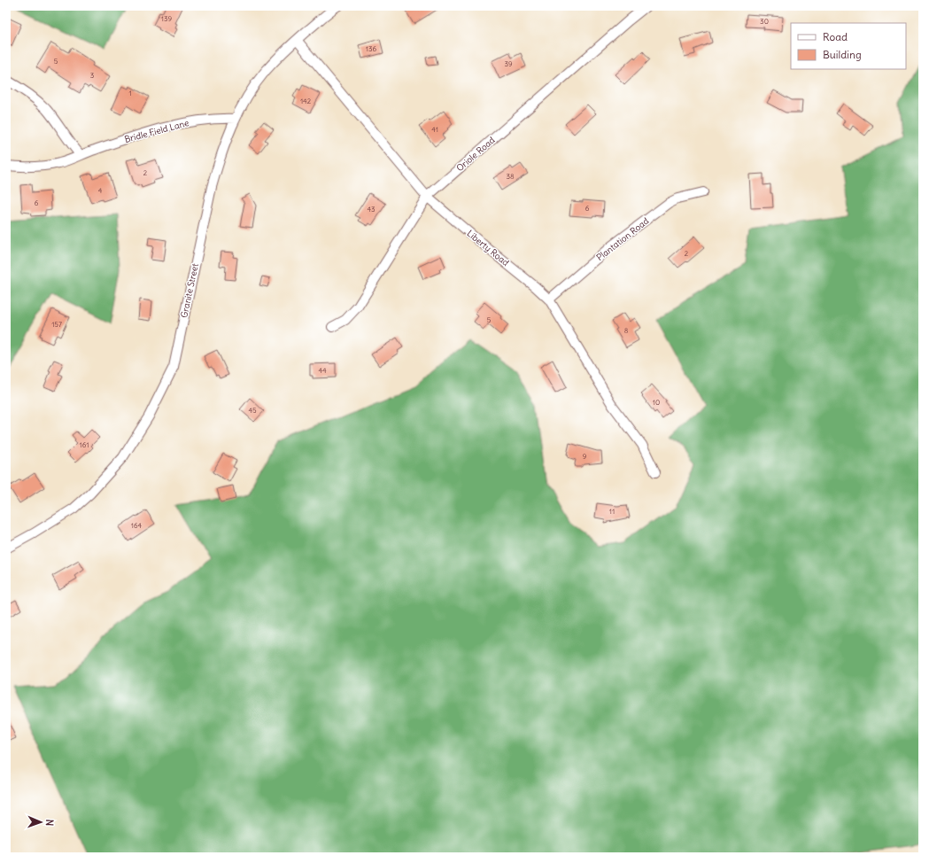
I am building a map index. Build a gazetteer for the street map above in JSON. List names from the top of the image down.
{
  "streets": {
    "street": [
      "Bridle Field Lane",
      "Oriole Road",
      "Plantation Road",
      "Liberty Road",
      "Granite Street"
    ]
  },
  "crossings": [
    ["Bridle Field Lane", "Granite Street"],
    ["Oriole Road", "Liberty Road"],
    ["Plantation Road", "Liberty Road"],
    ["Liberty Road", "Granite Street"]
  ],
  "house_numbers": [
    "139",
    "30",
    "136",
    "5",
    "39",
    "3",
    "1",
    "142",
    "41",
    "2",
    "38",
    "4",
    "6",
    "6",
    "43",
    "2",
    "5",
    "157",
    "8",
    "44",
    "10",
    "45",
    "161",
    "9",
    "11",
    "164"
  ],
  "legend": ["Road", "Building"],
  "north": "right"
}
